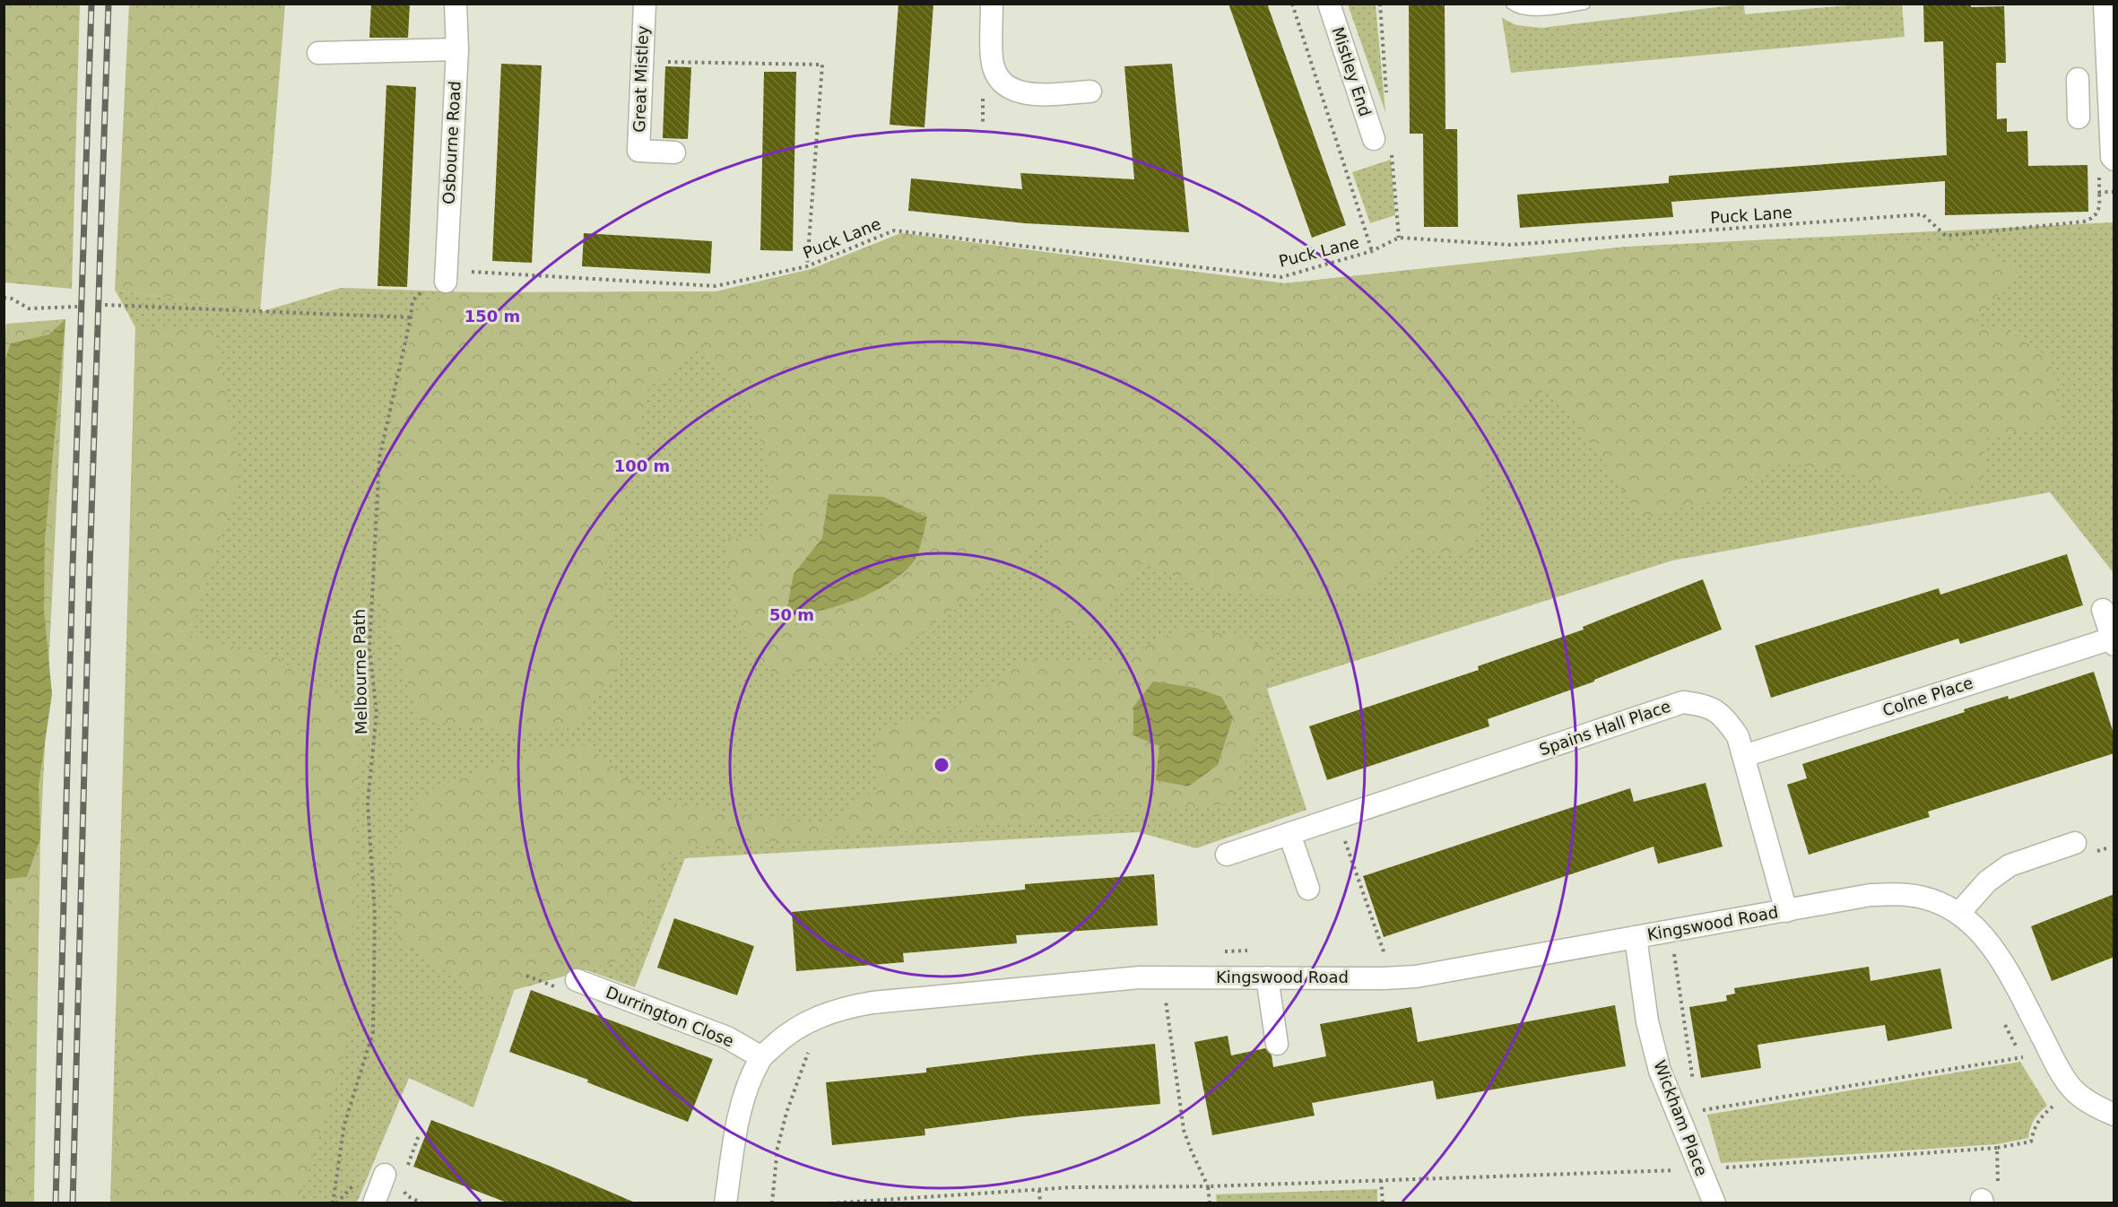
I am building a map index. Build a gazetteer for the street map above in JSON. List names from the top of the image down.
{
  "streets": {
    "street": [
      "Mistley End",
      "Great Mistley",
      "Osbourne Road",
      "Colne Place",
      "Spains Hall Place",
      "Kingswood Road",
      "Durrington Close",
      "Wickham Place"
    ],
    "path": ["Puck Lane", "Melbourne Path"]
  },
  "crossings": [
    ["Osbourne Road", "Puck Lane"],
    ["Colne Place", "Spains Hall Place"],
    ["Spains Hall Place", "Kingswood Road"],
    ["Kingswood Road", "Durrington Close"],
    ["Kingswood Road", "Wickham Place"]
  ],
  "rings": ["150 m", "100 m", "50 m"]
}
